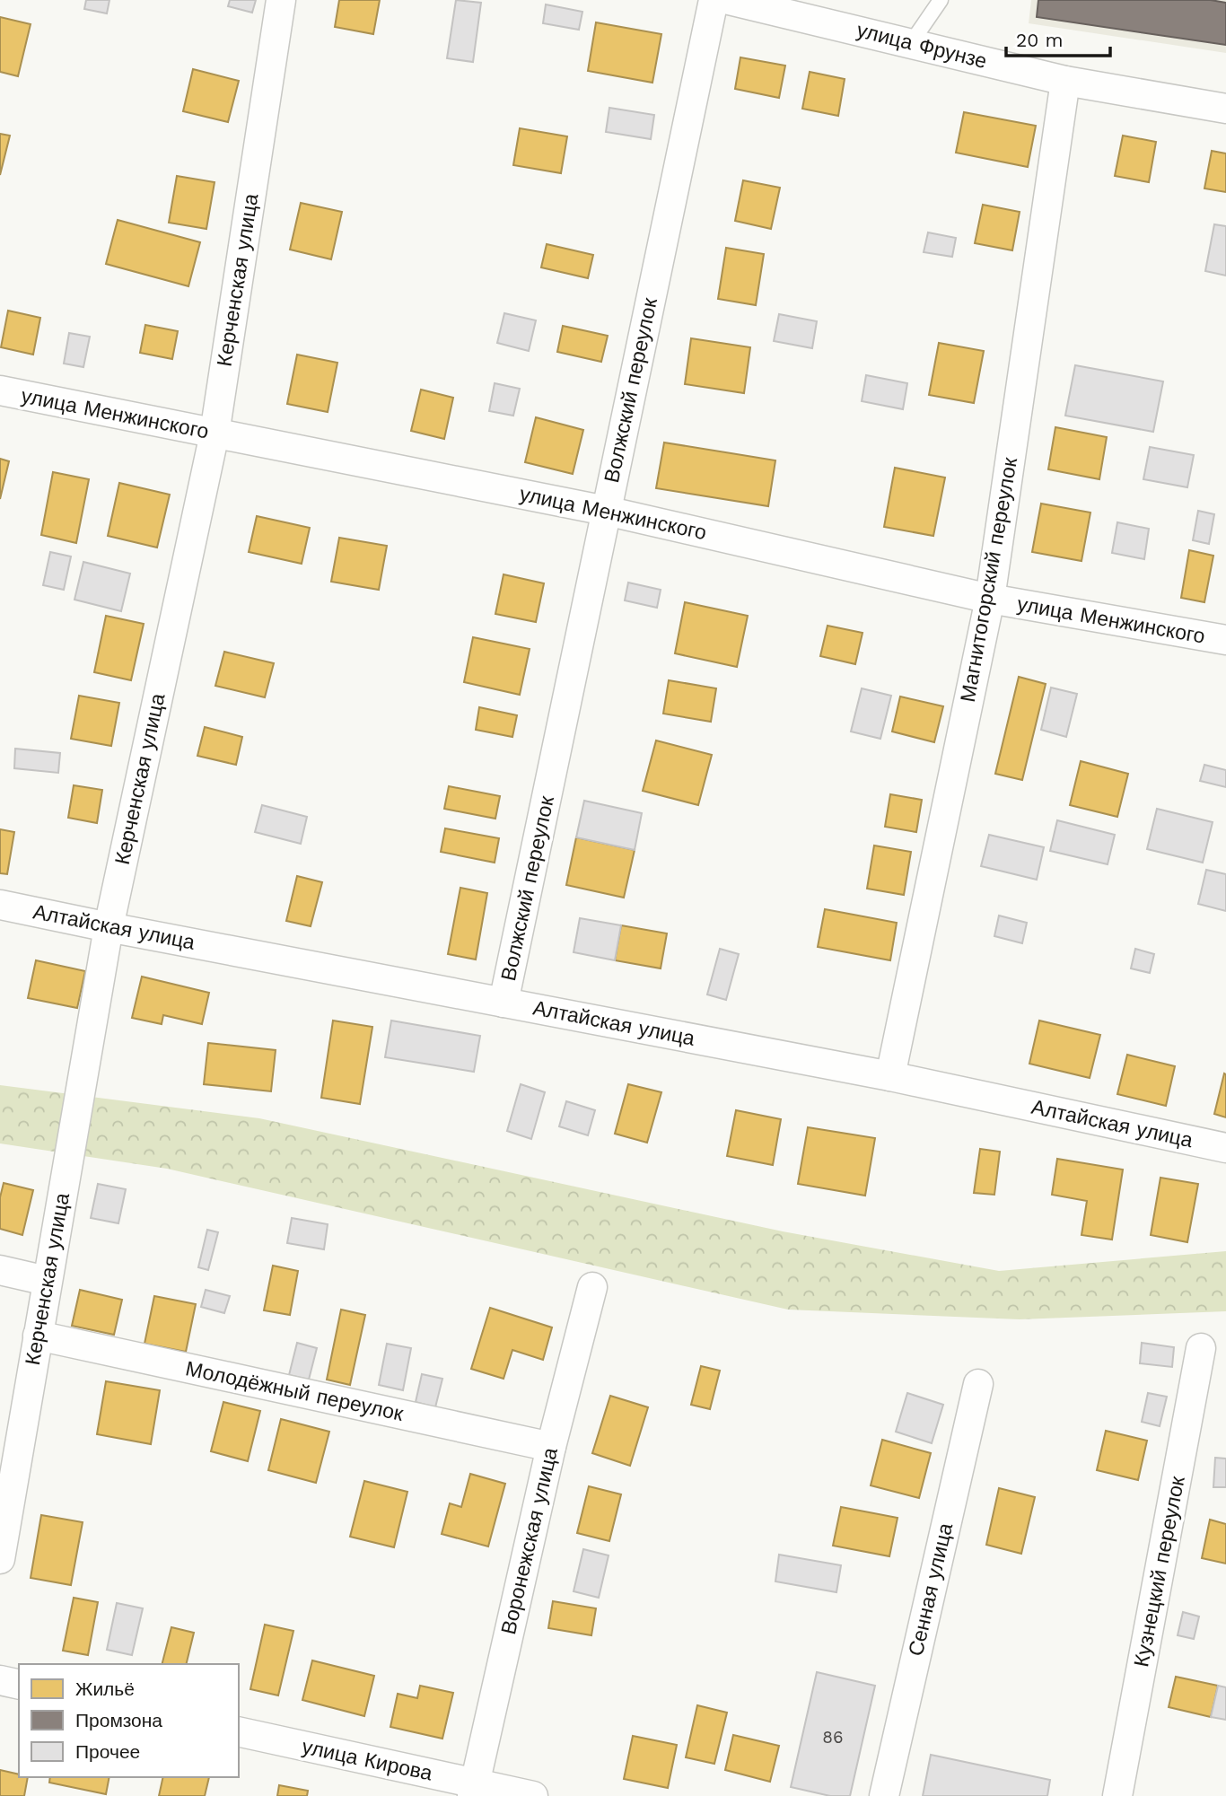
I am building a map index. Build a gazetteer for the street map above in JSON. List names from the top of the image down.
{
  "streets": {
    "street": [
      "улица Фрунзе",
      "Керченская улица",
      "Волжский переулок",
      "улица Менжинского",
      "Магнитогорский переулок",
      "Алтайская улица",
      "Молодёжный переулок",
      "Воронежская улица",
      "Кузнецкий переулок",
      "Сенная улица",
      "улица Кирова"
    ]
  },
  "crossings": [
    ["улица Фрунзе", "Магнитогорский переулок"],
    ["Керченская улица", "улица Менжинского"],
    ["Керченская улица", "Алтайская улица"],
    ["Керченская улица", "Молодёжный переулок"],
    ["Волжский переулок", "улица Менжинского"],
    ["Волжский переулок", "Алтайская улица"],
    ["улица Менжинского", "Магнитогорский переулок"],
    ["Магнитогорский переулок", "Алтайская улица"],
    ["Молодёжный переулок", "Воронежская улица"],
    ["Воронежская улица", "улица Кирова"]
  ],
  "house_numbers": ["86"],
  "legend": ["Жильё", "Промзона", "Прочее"],
  "scale_bar": "20 m"
}
